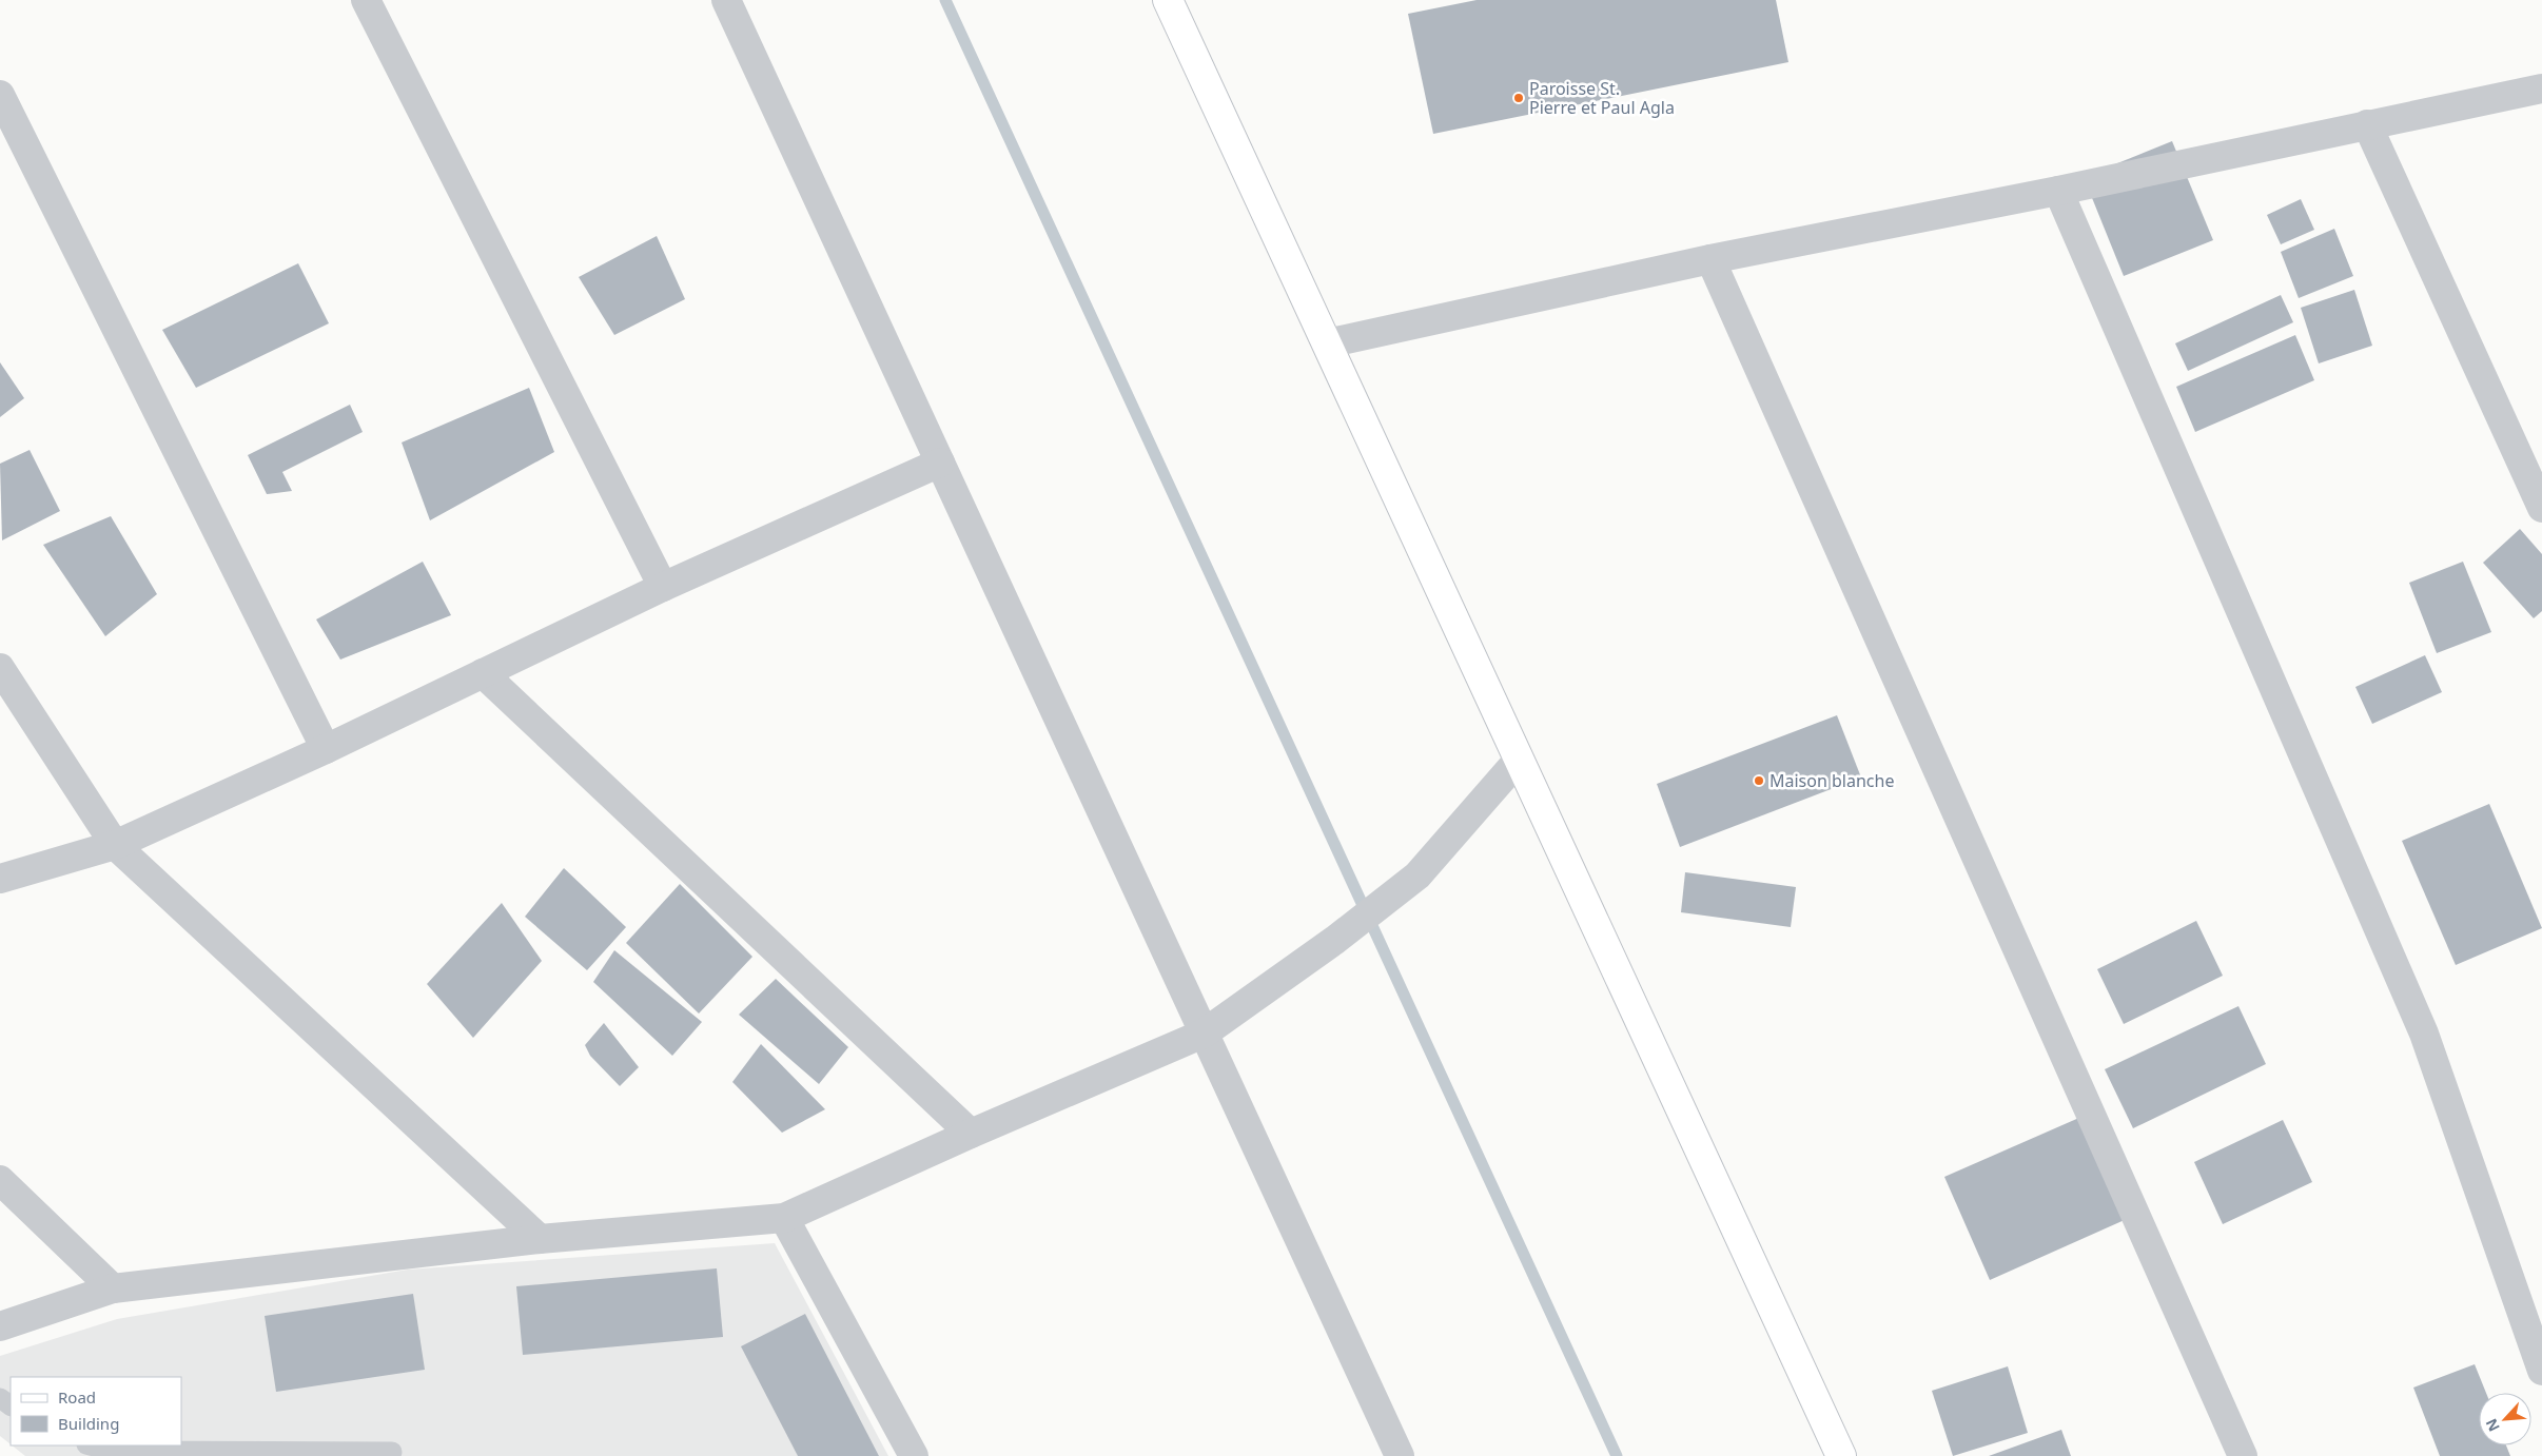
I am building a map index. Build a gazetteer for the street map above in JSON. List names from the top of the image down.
{
  "places": ["Paroisse St. Pierre et Paul Agla", "Maison blanche"],
  "legend": ["Road", "Building"],
  "north": "bottom left"
}
